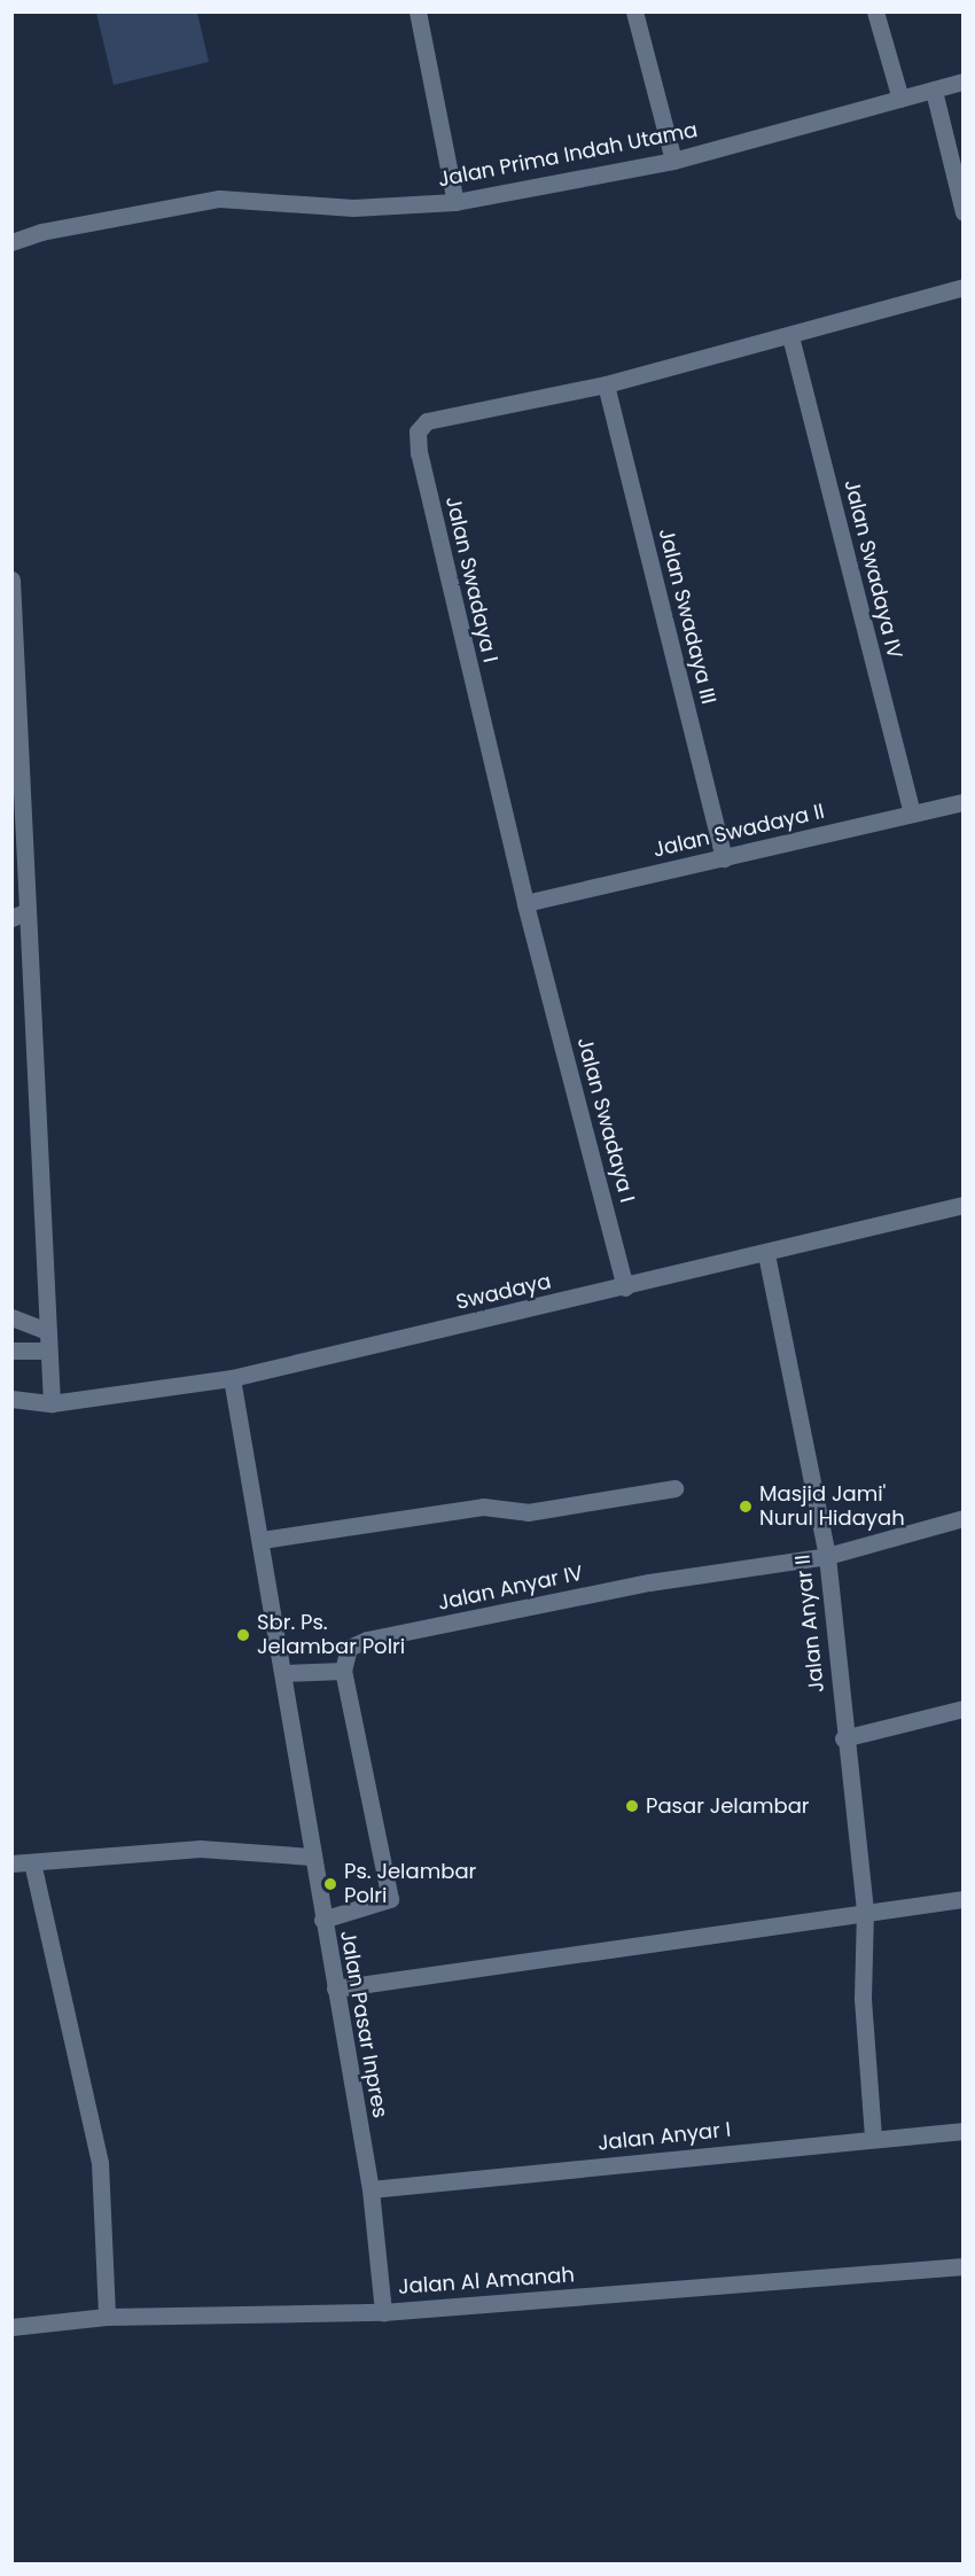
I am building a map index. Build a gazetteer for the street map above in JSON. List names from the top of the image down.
{
  "streets": {
    "street": [
      "Jalan Prima Indah Utama",
      "Jalan Swadaya IV",
      "Jalan Swadaya I",
      "Jalan Swadaya III",
      "Jalan Swadaya II",
      "Swadaya",
      "Jalan Anyar IV",
      "Jalan Anyar II",
      "Jalan Pasar Inpres",
      "Jalan Anyar I",
      "Jalan Al Amanah"
    ]
  },
  "crossings": [
    ["Jalan Swadaya IV", "Jalan Swadaya I"],
    ["Jalan Swadaya IV", "Jalan Swadaya II"],
    ["Jalan Swadaya I", "Jalan Swadaya III"],
    ["Jalan Swadaya I", "Jalan Swadaya II"],
    ["Jalan Swadaya I", "Swadaya"],
    ["Jalan Swadaya III", "Jalan Swadaya II"],
    ["Swadaya", "Jalan Anyar II"],
    ["Swadaya", "Jalan Pasar Inpres"],
    ["Jalan Anyar IV", "Jalan Anyar II"],
    ["Jalan Anyar II", "Jalan Anyar I"],
    ["Jalan Pasar Inpres", "Jalan Anyar I"],
    ["Jalan Pasar Inpres", "Jalan Al Amanah"]
  ],
  "places": [
    "Masjid Jami' Nurul Hidayah",
    "Sbr. Ps. Jelambar Polri",
    "Pasar Jelambar",
    "Ps. Jelambar Polri"
  ]
}
